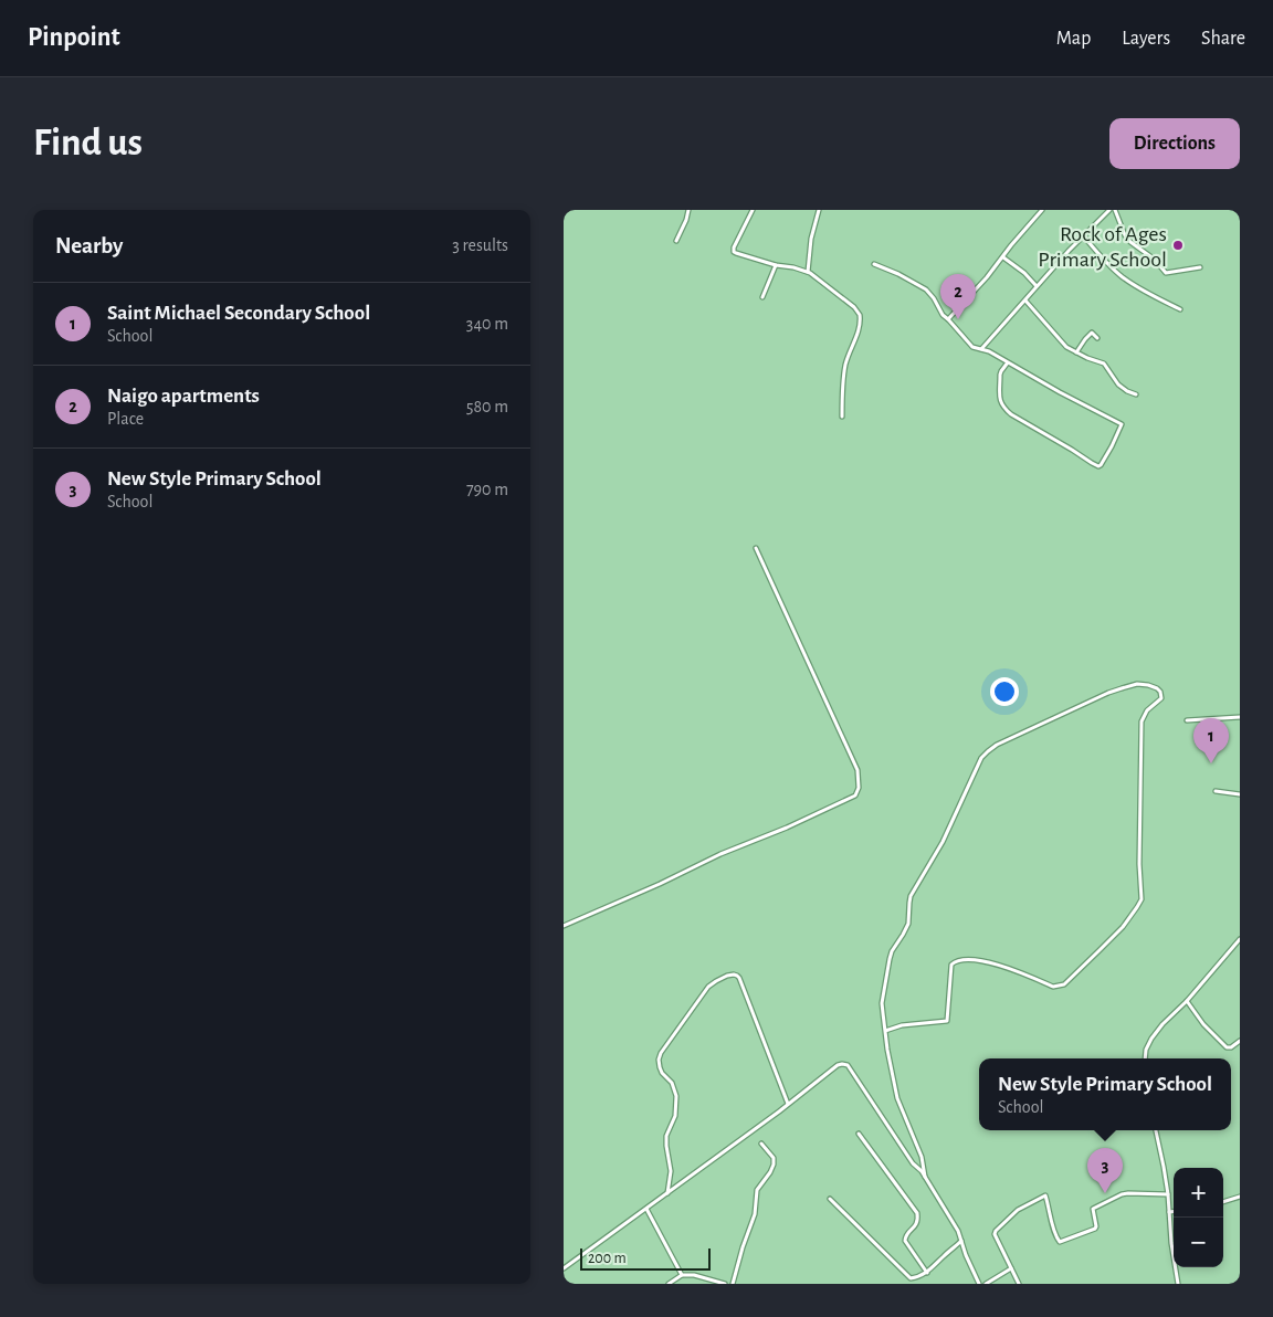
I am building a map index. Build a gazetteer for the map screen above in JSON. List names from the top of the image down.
{
  "places": ["Rock of Ages Primary School"],
  "scale_bar": "200 m",
  "page": {
    "header": "Pinpoint",
    "nav": ["Map", "Layers", "Share"],
    "buttons": "Directions",
    "title": "Find us",
    "heading": ["Nearby", "3 results"],
    "pins": ["2", "1", "3"],
    "list": [
      {
        "mark": "1",
        "name": "Saint Michael Secondary School",
        "note": "School",
        "value": "340 m"
      },
      {
        "mark": "2",
        "name": "Naigo apartments",
        "note": "Place",
        "value": "580 m"
      },
      {
        "mark": "3",
        "name": "New Style Primary School",
        "note": "School",
        "value": "790 m"
      }
    ],
    "popup": ["New Style Primary School", "School"],
    "map_buttons": ["+", "−"],
    "scale": "200 m"
  }
}
